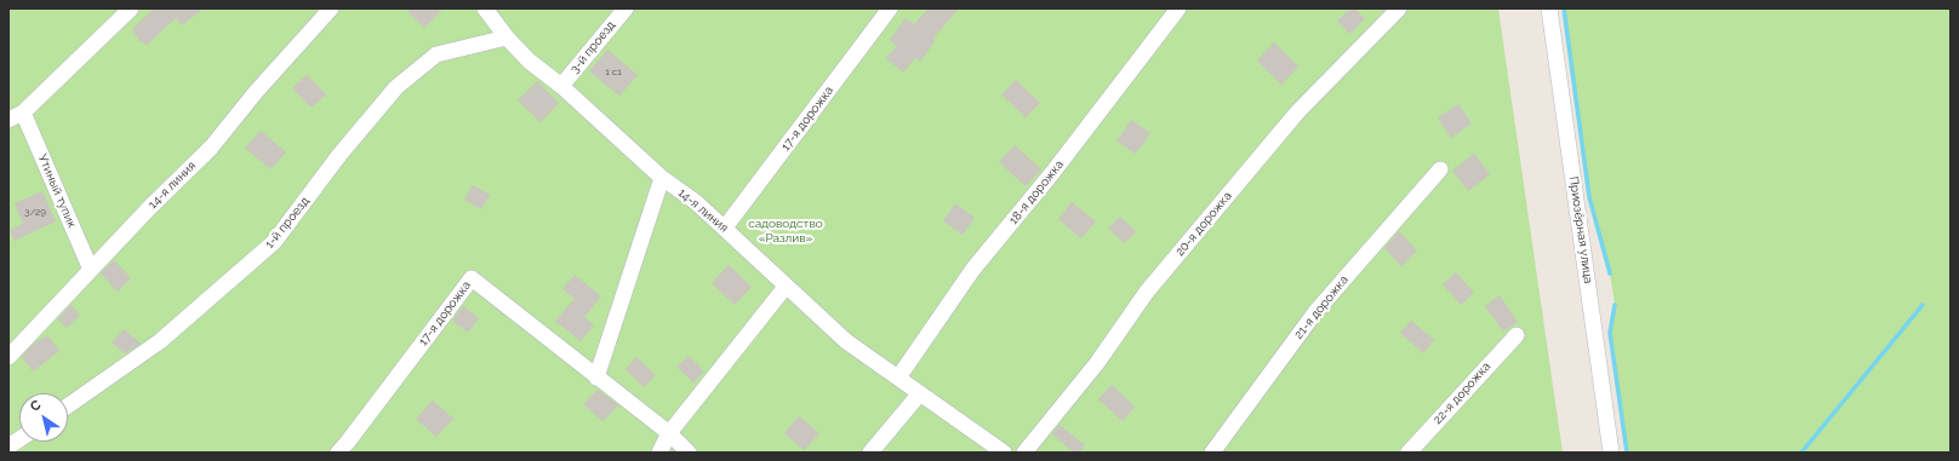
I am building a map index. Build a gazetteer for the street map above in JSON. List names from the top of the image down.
{
  "streets": {
    "street": [
      "3-й проезд",
      "17-я дорожка",
      "14-я линия",
      "Утиный тупик",
      "18-я дорожка",
      "1-й проезд",
      "20-я дорожка",
      "Приозёрная улица",
      "21-я дорожка",
      "22-я дорожка"
    ]
  },
  "crossings": [
    ["3-й проезд", "14-я линия"],
    ["17-я дорожка", "14-я линия"],
    ["14-я линия", "Утиный тупик"],
    ["14-я линия", "18-я дорожка"],
    ["14-я линия", "1-й проезд"]
  ],
  "parks": ["садоводство «Разлив»"],
  "house_numbers": ["1 с1", "3/29"],
  "north": "top left"
}
